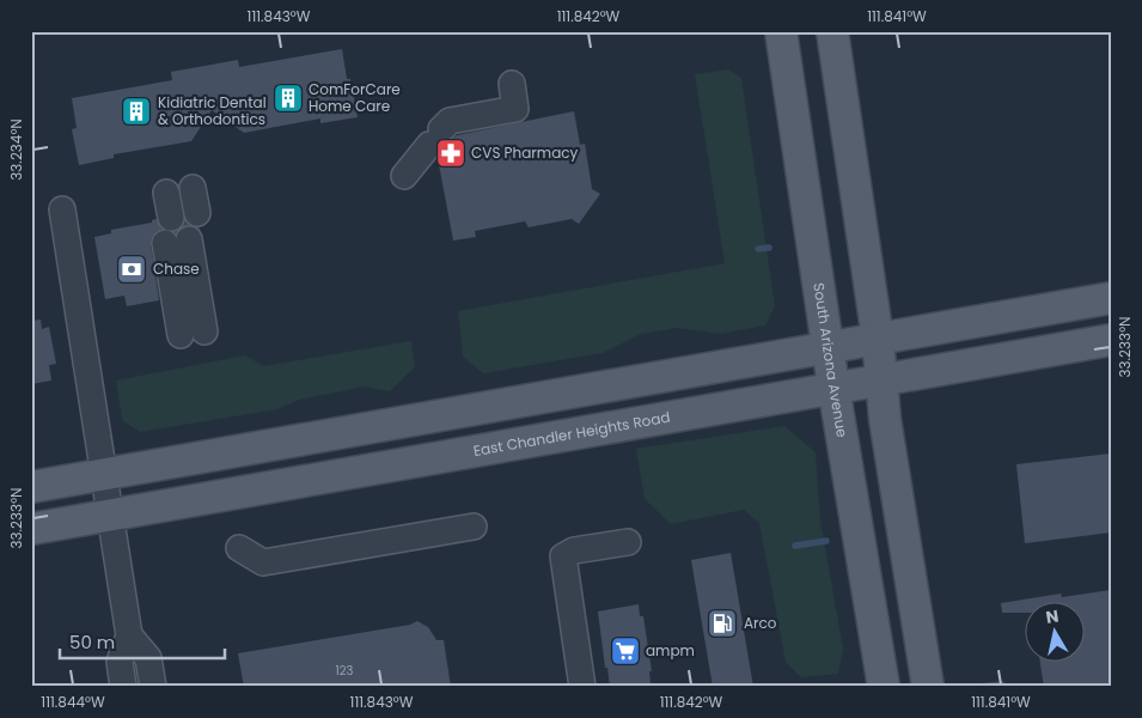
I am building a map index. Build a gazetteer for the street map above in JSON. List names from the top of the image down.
{
  "streets": {
    "main road": ["South Arizona Avenue", "East Chandler Heights Road"]
  },
  "crossings": [
    ["South Arizona Avenue", "East Chandler Heights Road"]
  ],
  "places": {
    "building": ["ComForCare Home Care", "Kidiatric Dental & Orthodontics"],
    "pharmacy": ["CVS Pharmacy"],
    "bank": ["Chase"],
    "fuel station": ["Arco"],
    "supermarket": ["ampm"]
  },
  "house_numbers": ["123"],
  "scale_bar": "50 m",
  "north": "top",
  "coordinates": [
    "111.843°W",
    "111.842°W",
    "111.841°W",
    "33.234°N",
    "33.233°N",
    "111.844°W"
  ]
}
